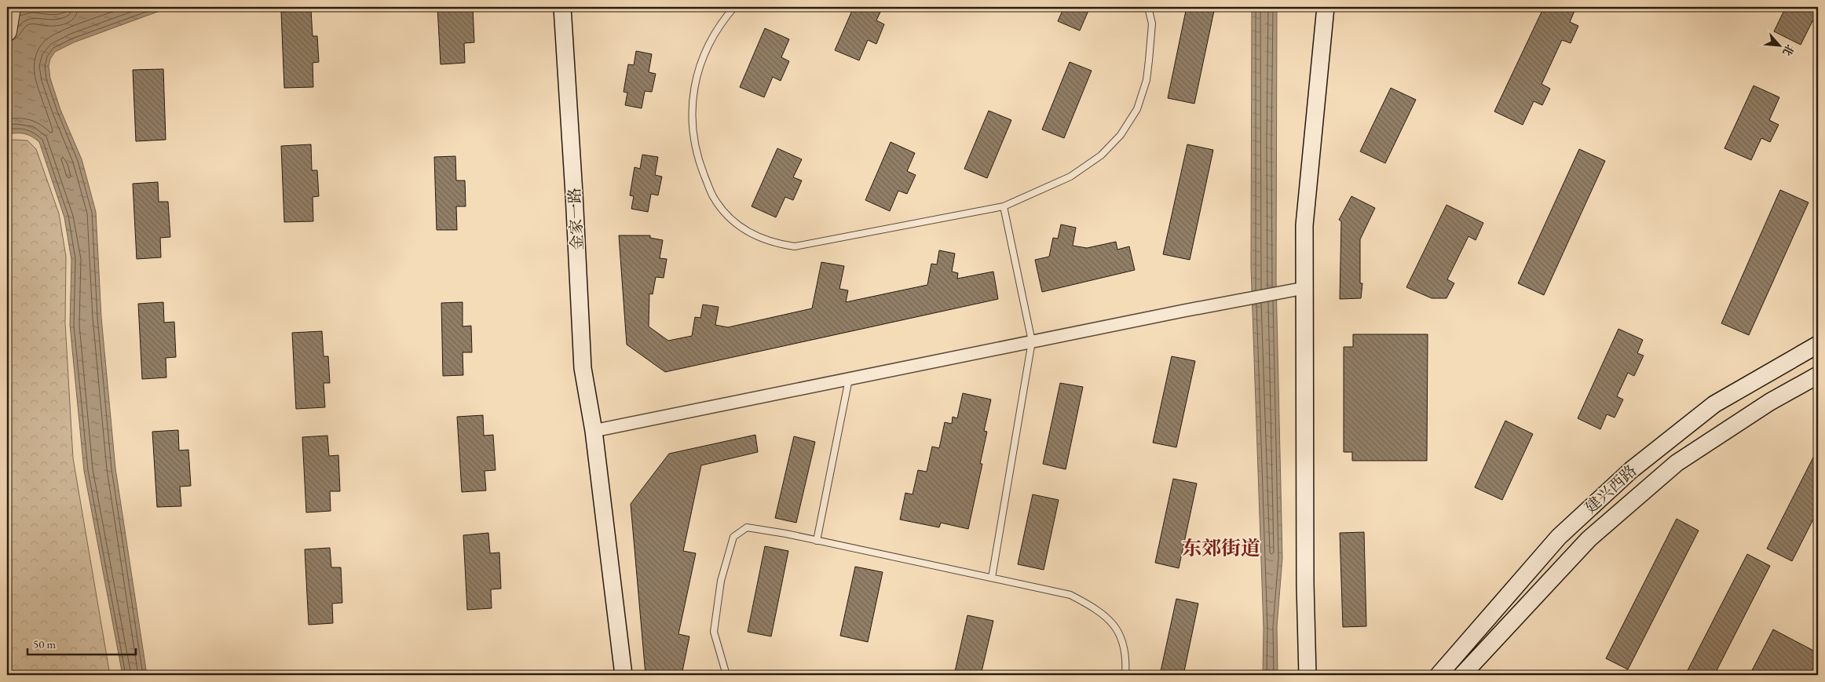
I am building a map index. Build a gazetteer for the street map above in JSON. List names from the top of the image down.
{
  "streets": {
    "street": ["金家一路", "建兴西路"]
  },
  "districts": ["东郊街道"],
  "scale_bar": "50 m",
  "north": "bottom right"
}
